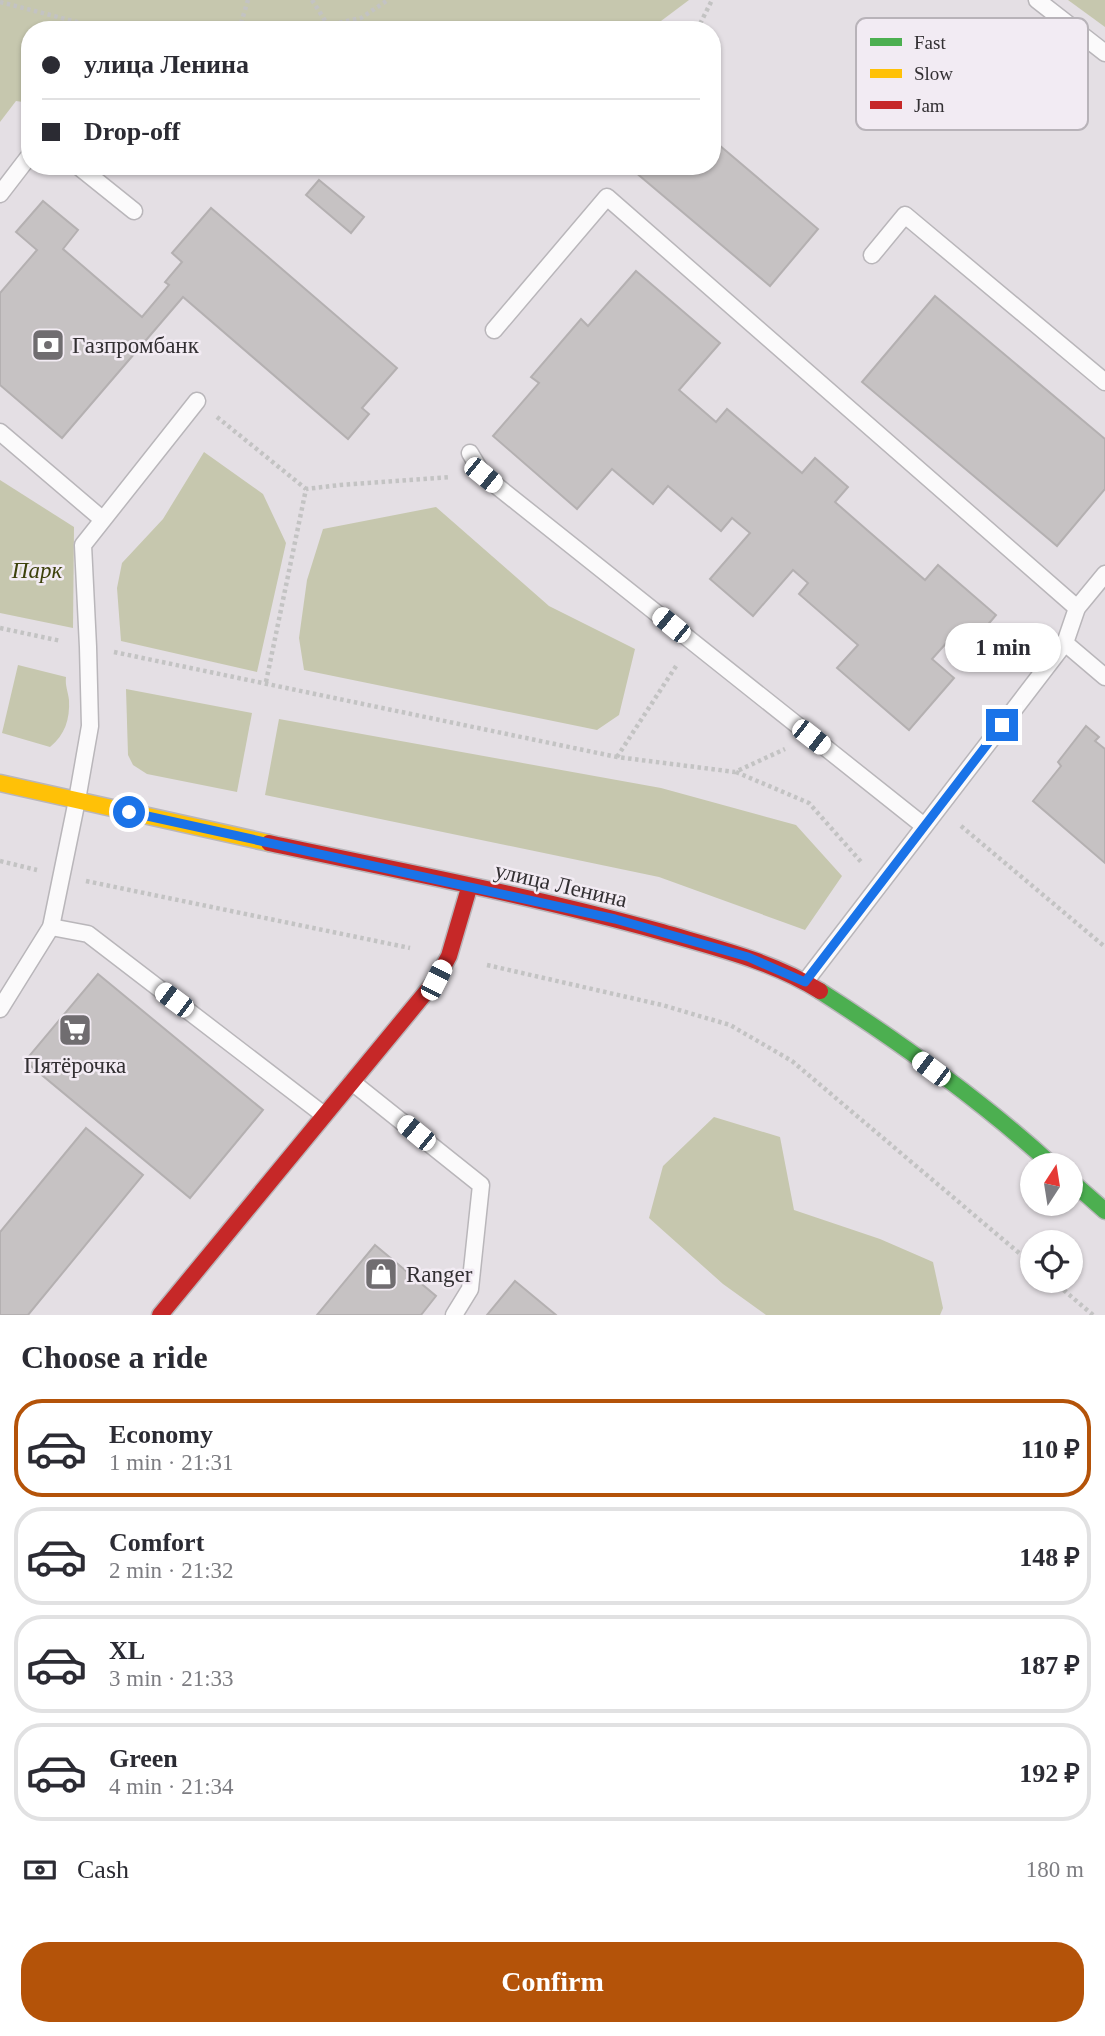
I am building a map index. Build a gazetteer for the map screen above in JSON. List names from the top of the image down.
{
  "streets": {
    "main road": ["улица Ленина"]
  },
  "parks": ["Парк"],
  "places": {
    "bank": ["Газпромбанк"],
    "supermarket": ["Пятёрочка"],
    "shop": ["Ranger"]
  },
  "legend": ["Fast", "Slow", "Jam"],
  "north": "top",
  "page": {
    "banner": ["улица Ленина", "Drop-off"],
    "bubble": "1 min",
    "heading": "Choose a ride",
    "list": [
      {
        "name": "Economy",
        "note": "1 min · 21:31",
        "value": "110 ₽"
      },
      {
        "name": "Comfort",
        "note": "2 min · 21:32",
        "value": "148 ₽"
      },
      {
        "name": "XL",
        "note": "3 min · 21:33",
        "value": "187 ₽"
      },
      {
        "name": "Green",
        "note": "4 min · 21:34",
        "value": "192 ₽"
      }
    ],
    "pay": ["Cash", "180 m"],
    "buttons": "Confirm"
  }
}
